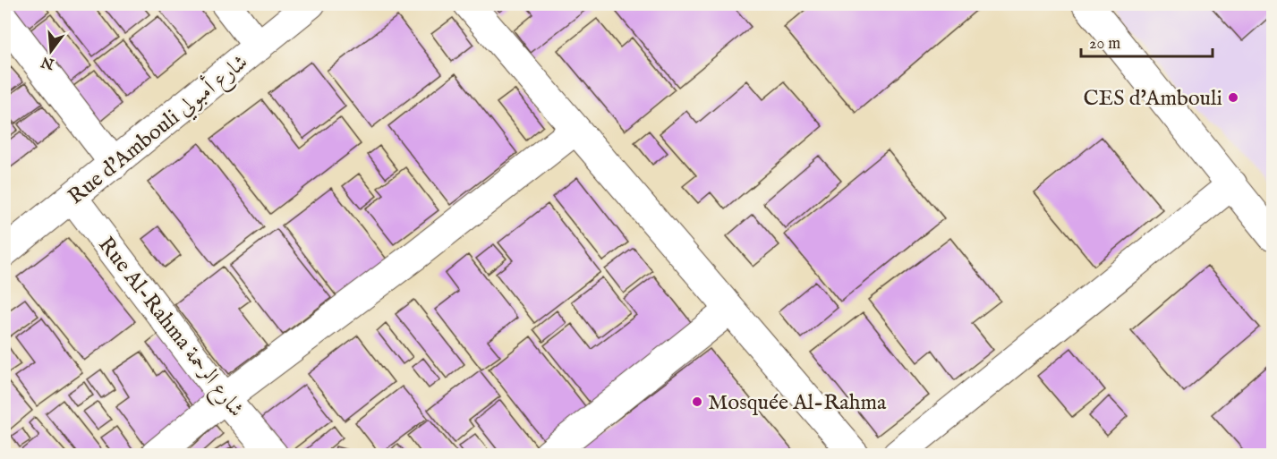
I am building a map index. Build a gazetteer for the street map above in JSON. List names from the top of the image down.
{
  "streets": {
    "street": ["Rue d'Ambouli شارع أمبولي", "Rue Al-Rahma شارع الرحمة"]
  },
  "crossings": [
    ["Rue d'Ambouli شارع أمبولي", "Rue Al-Rahma شارع الرحمة"]
  ],
  "places": ["CES d'Ambouli", "Mosquée Al-Rahma"],
  "scale_bar": "20 m",
  "north": "bottom"
}
